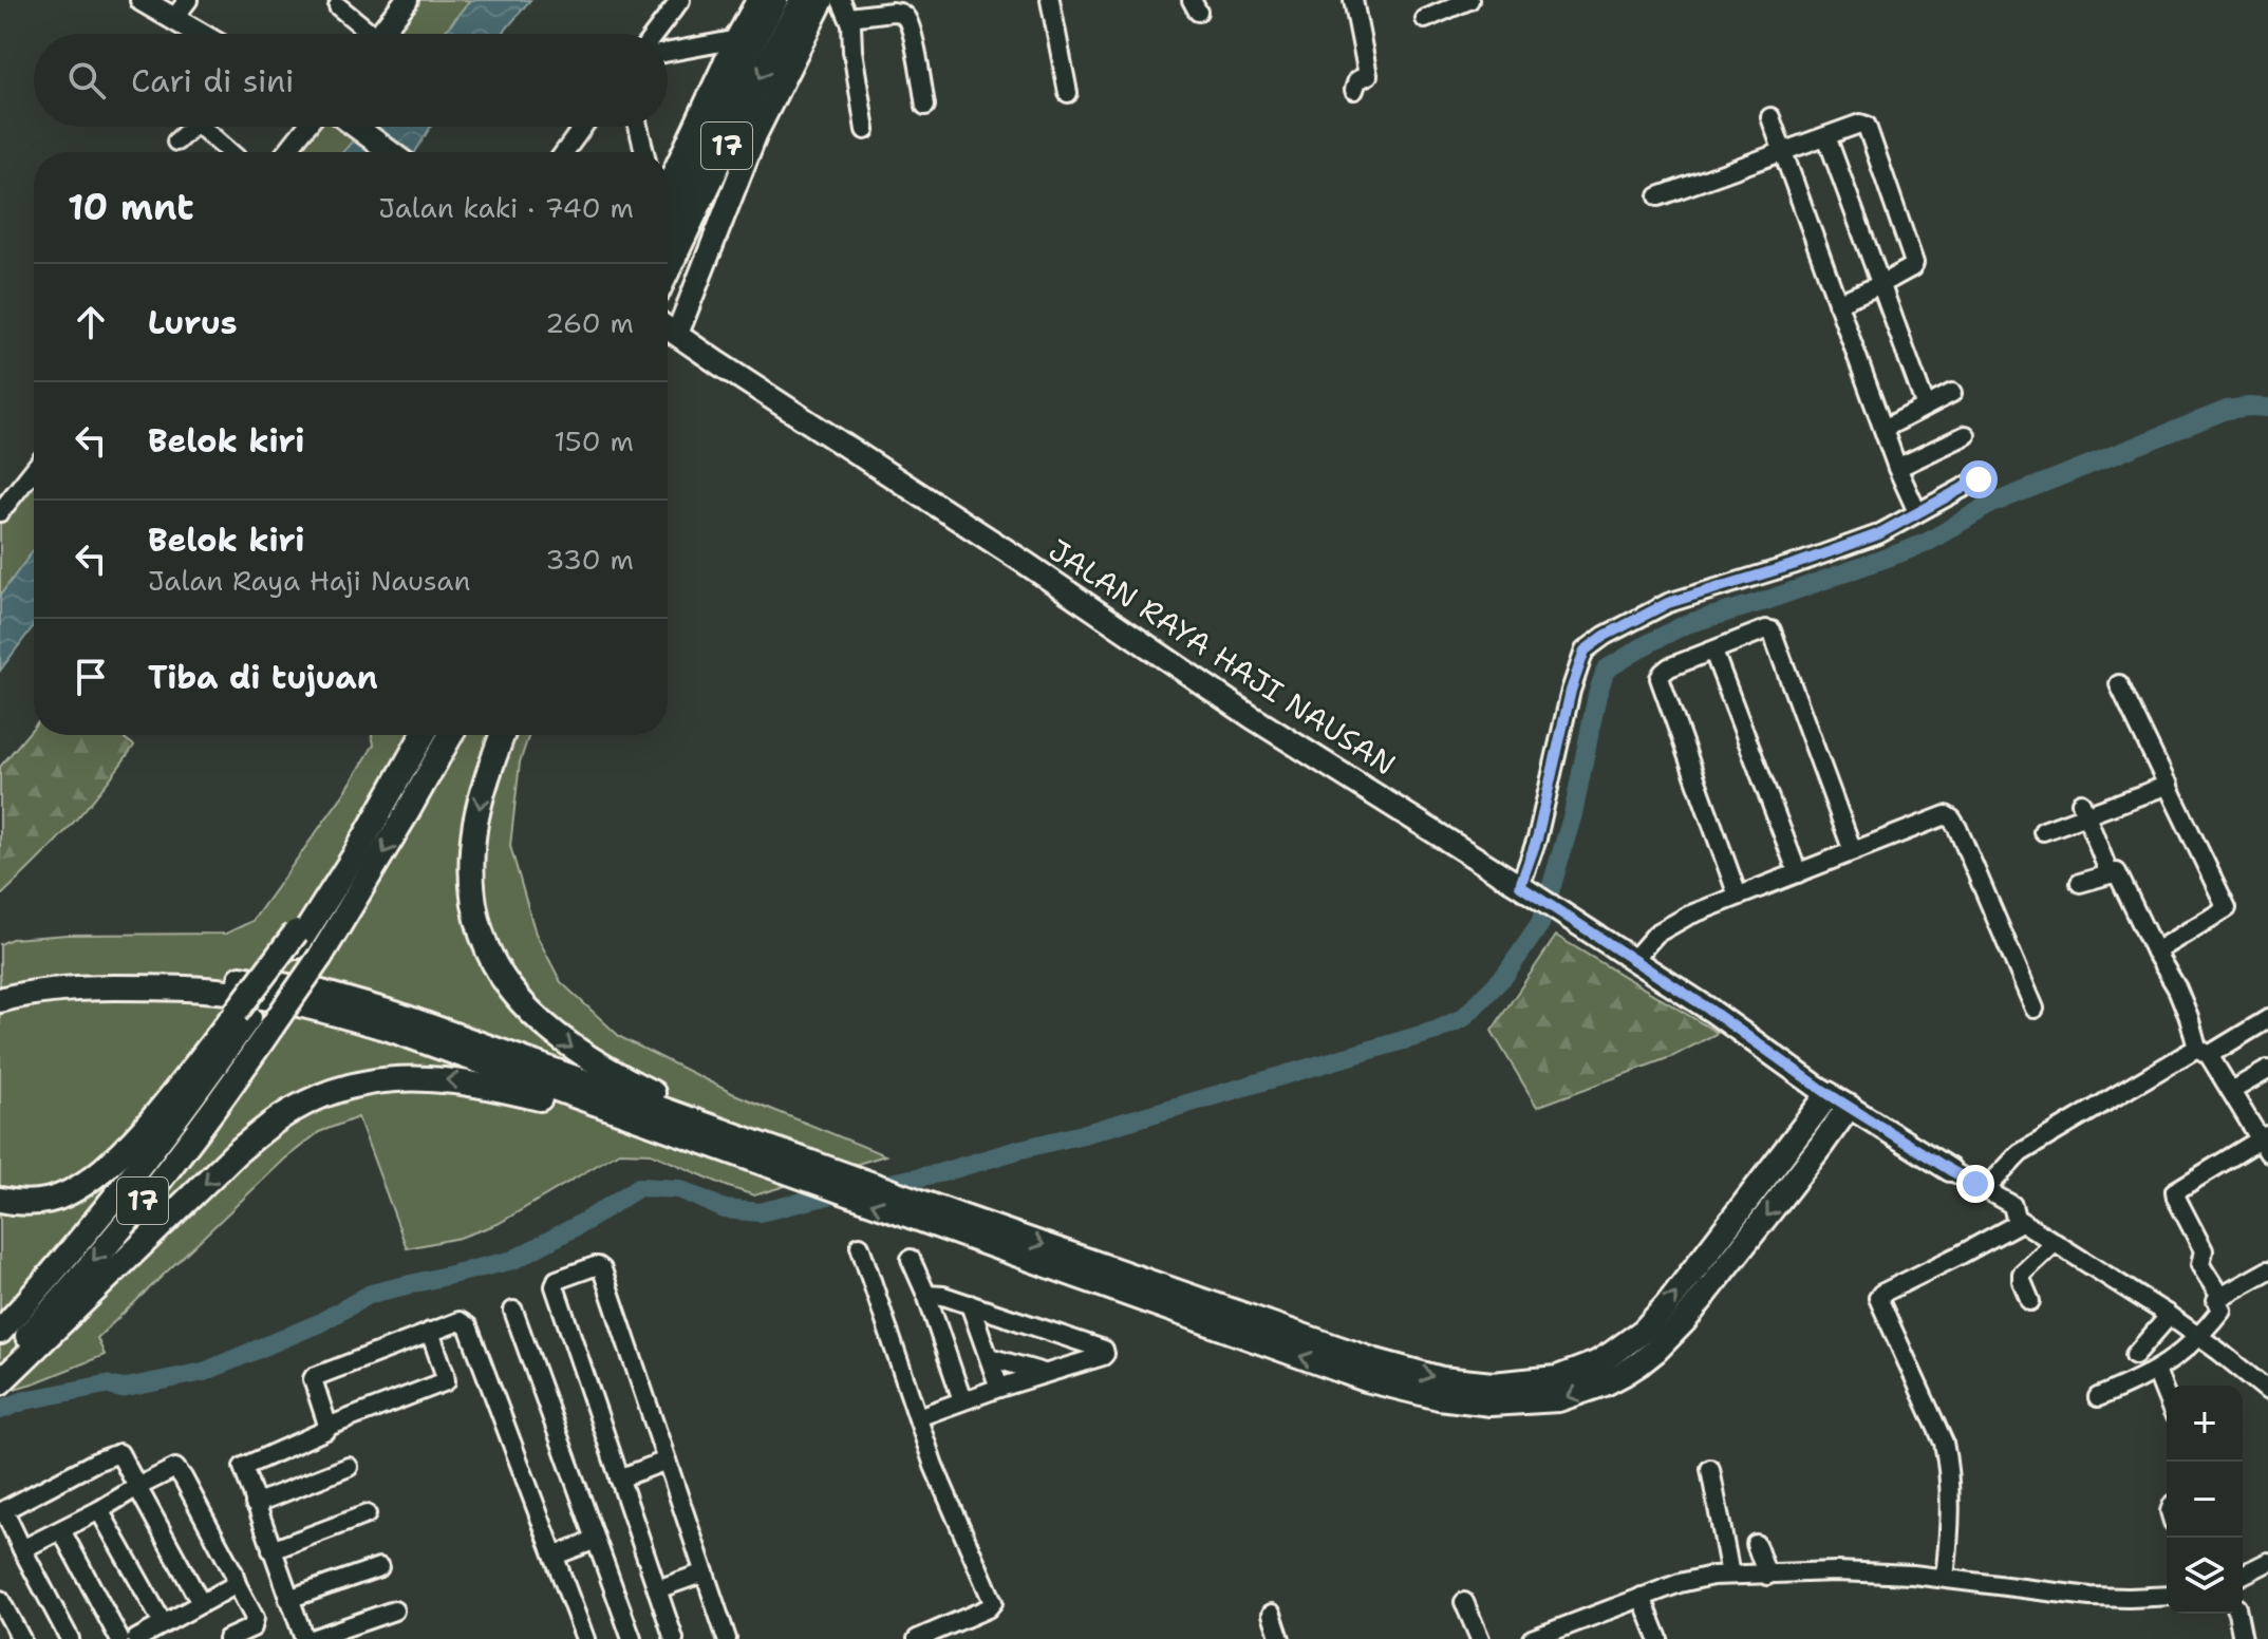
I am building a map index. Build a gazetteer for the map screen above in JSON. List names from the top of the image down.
{
  "streets": {
    "highway": ["17"],
    "main road": ["JALAN RAYA HAJI NAUSAN"]
  },
  "page": {
    "search": "Cari di sini",
    "heading": ["10 mnt", "Jalan kaki · 740 m"],
    "list": [
      ["Lurus", "260 m"],
      ["Belok kiri", "150 m"],
      ["Belok kiri", "Jalan Raya Haji Nausan", "330 m"],
      "Tiba di tujuan"
    ],
    "map_buttons": ["+", "−"]
  }
}
